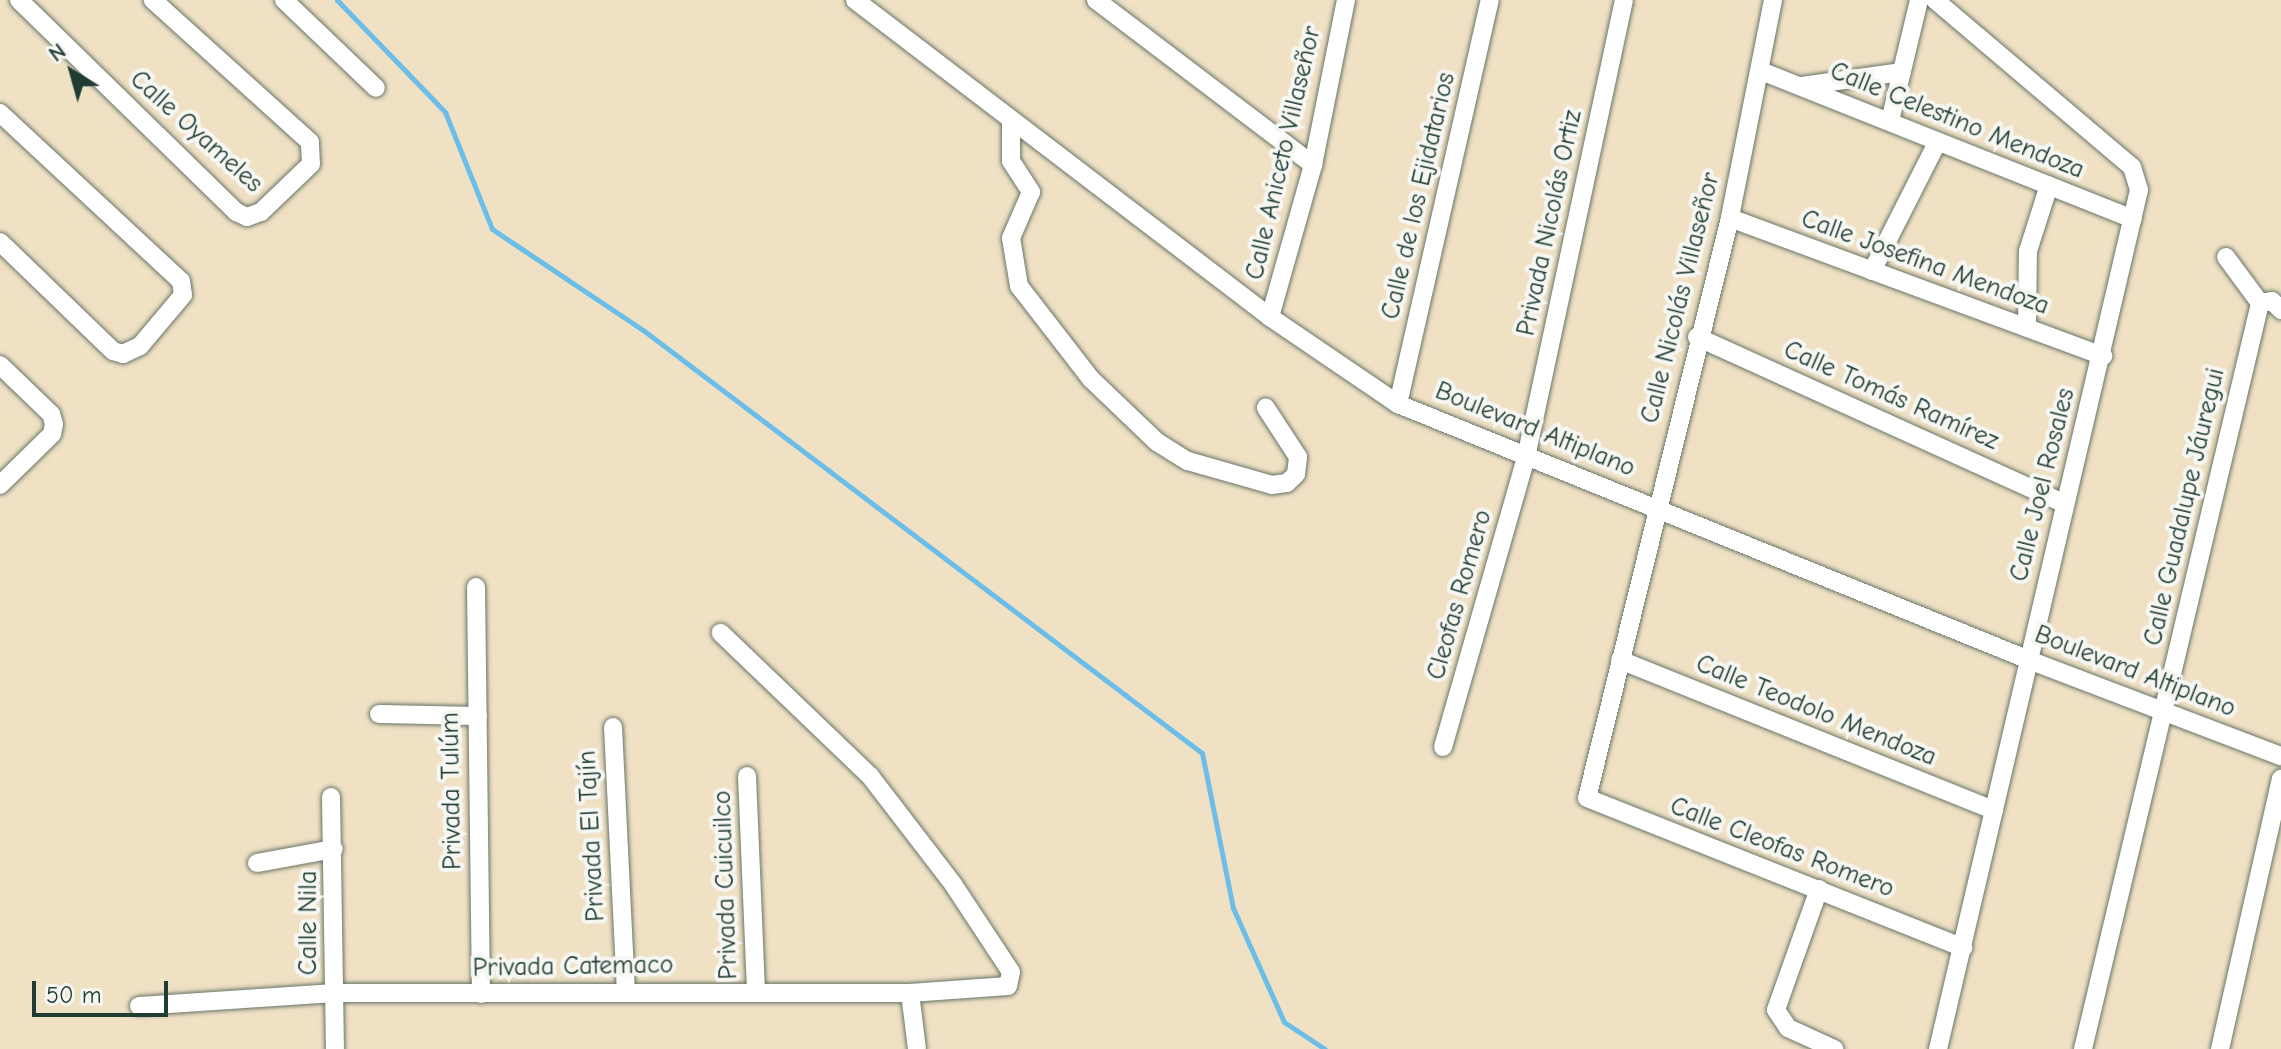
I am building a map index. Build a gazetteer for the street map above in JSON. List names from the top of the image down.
{
  "streets": {
    "street": [
      "Calle Celestino Mendoza",
      "Calle Oyameles",
      "Calle Aniceto Villaseñor",
      "Calle de los Ejidatarios",
      "Privada Nicolás Ortiz",
      "Calle Josefina Mendoza",
      "Calle Nicolás Villaseñor",
      "Calle Tomás Ramírez",
      "Boulevard Altiplano",
      "Calle Joel Rosales",
      "Calle Guadalupe Jáuregui",
      "Cleofas Romero",
      "Calle Teodolo Mendoza",
      "Privada Tulúm",
      "Privada El Tajín",
      "Calle Cleofas Romero",
      "Privada Cuicuilco",
      "Calle Nila",
      "Privada Catemaco"
    ]
  },
  "crossings": [
    ["Calle Celestino Mendoza", "Calle Nicolás Villaseñor"],
    ["Calle Celestino Mendoza", "Calle Joel Rosales"],
    ["Calle Aniceto Villaseñor", "Boulevard Altiplano"],
    ["Calle de los Ejidatarios", "Boulevard Altiplano"],
    ["Privada Nicolás Ortiz", "Boulevard Altiplano"],
    ["Privada Nicolás Ortiz", "Cleofas Romero"],
    ["Calle Josefina Mendoza", "Calle Nicolás Villaseñor"],
    ["Calle Josefina Mendoza", "Calle Joel Rosales"],
    ["Calle Nicolás Villaseñor", "Calle Tomás Ramírez"],
    ["Calle Nicolás Villaseñor", "Boulevard Altiplano"],
    ["Calle Nicolás Villaseñor", "Calle Teodolo Mendoza"],
    ["Calle Nicolás Villaseñor", "Calle Cleofas Romero"],
    ["Calle Tomás Ramírez", "Calle Joel Rosales"],
    ["Boulevard Altiplano", "Calle Joel Rosales"],
    ["Boulevard Altiplano", "Calle Guadalupe Jáuregui"],
    ["Boulevard Altiplano", "Cleofas Romero"],
    ["Calle Joel Rosales", "Calle Teodolo Mendoza"],
    ["Calle Joel Rosales", "Calle Cleofas Romero"],
    ["Privada Tulúm", "Privada Catemaco"],
    ["Privada El Tajín", "Privada Catemaco"],
    ["Privada Cuicuilco", "Privada Catemaco"],
    ["Calle Nila", "Privada Catemaco"]
  ],
  "scale_bar": "50 m",
  "north": "top left"
}
